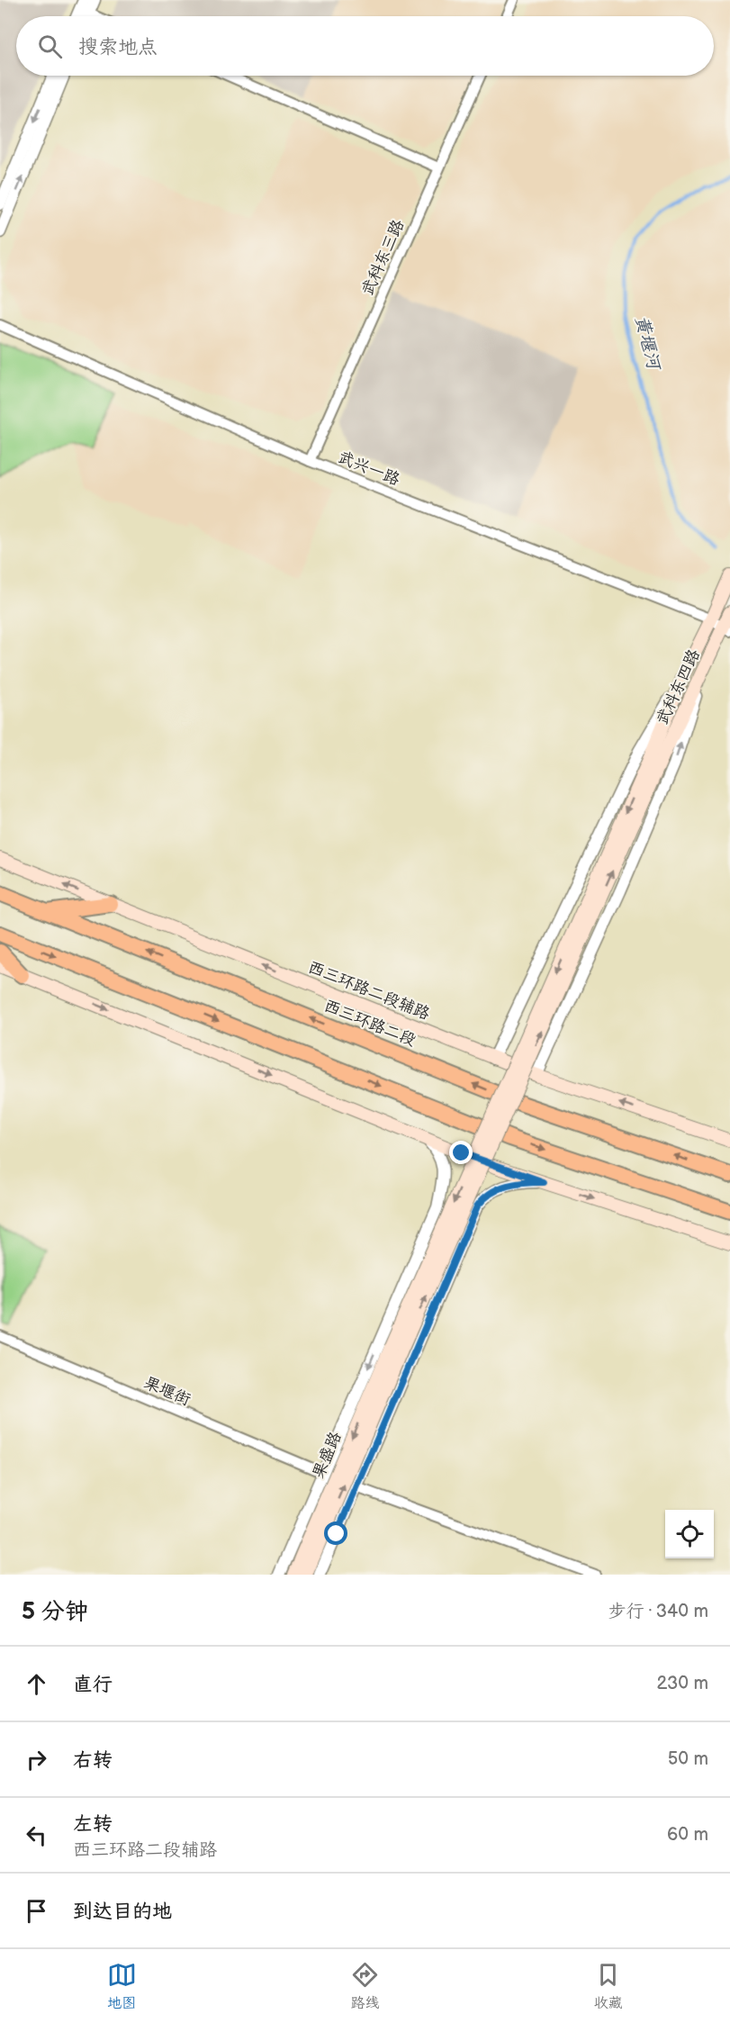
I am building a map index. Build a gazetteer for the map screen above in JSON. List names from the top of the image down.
{
  "streets": {
    "highway": ["西三环路二段"],
    "main road": ["武科东四路", "西三环路二段辅路", "果盛路"],
    "street": ["武科东三路", "武兴一路", "果堰街"]
  },
  "crossings": [
    ["武科东三路", "武兴一路"],
    ["武兴一路", "武科东四路"]
  ],
  "water": ["黄堰河"],
  "page": {
    "search": "搜索地点",
    "heading": ["5 分钟", "步行 · 340 m"],
    "list": [
      ["直行", "230 m"],
      ["右转", "50 m"],
      ["左转", "西三环路二段辅路", "60 m"],
      "到达目的地"
    ],
    "nav": ["地图", "路线", "收藏"]
  }
}
